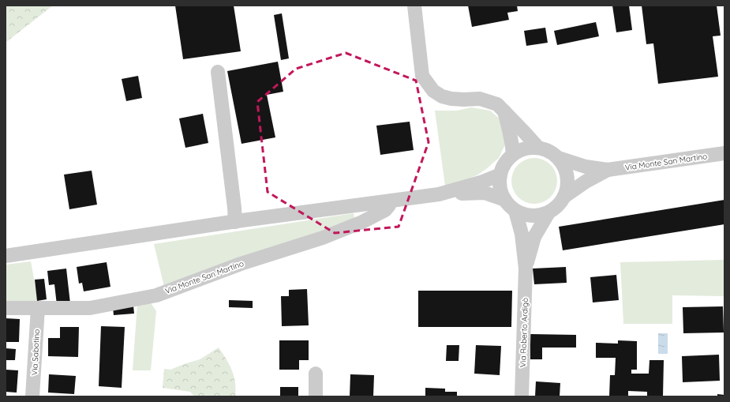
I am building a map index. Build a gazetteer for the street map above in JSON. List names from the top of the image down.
{
  "streets": {
    "street": ["Via Monte San Martino", "Via Roberto Ardigò", "Via Sabotino"]
  },
  "crossings": [
    ["Via Monte San Martino", "Via Roberto Ardigò"],
    ["Via Monte San Martino", "Via Sabotino"]
  ]
}
